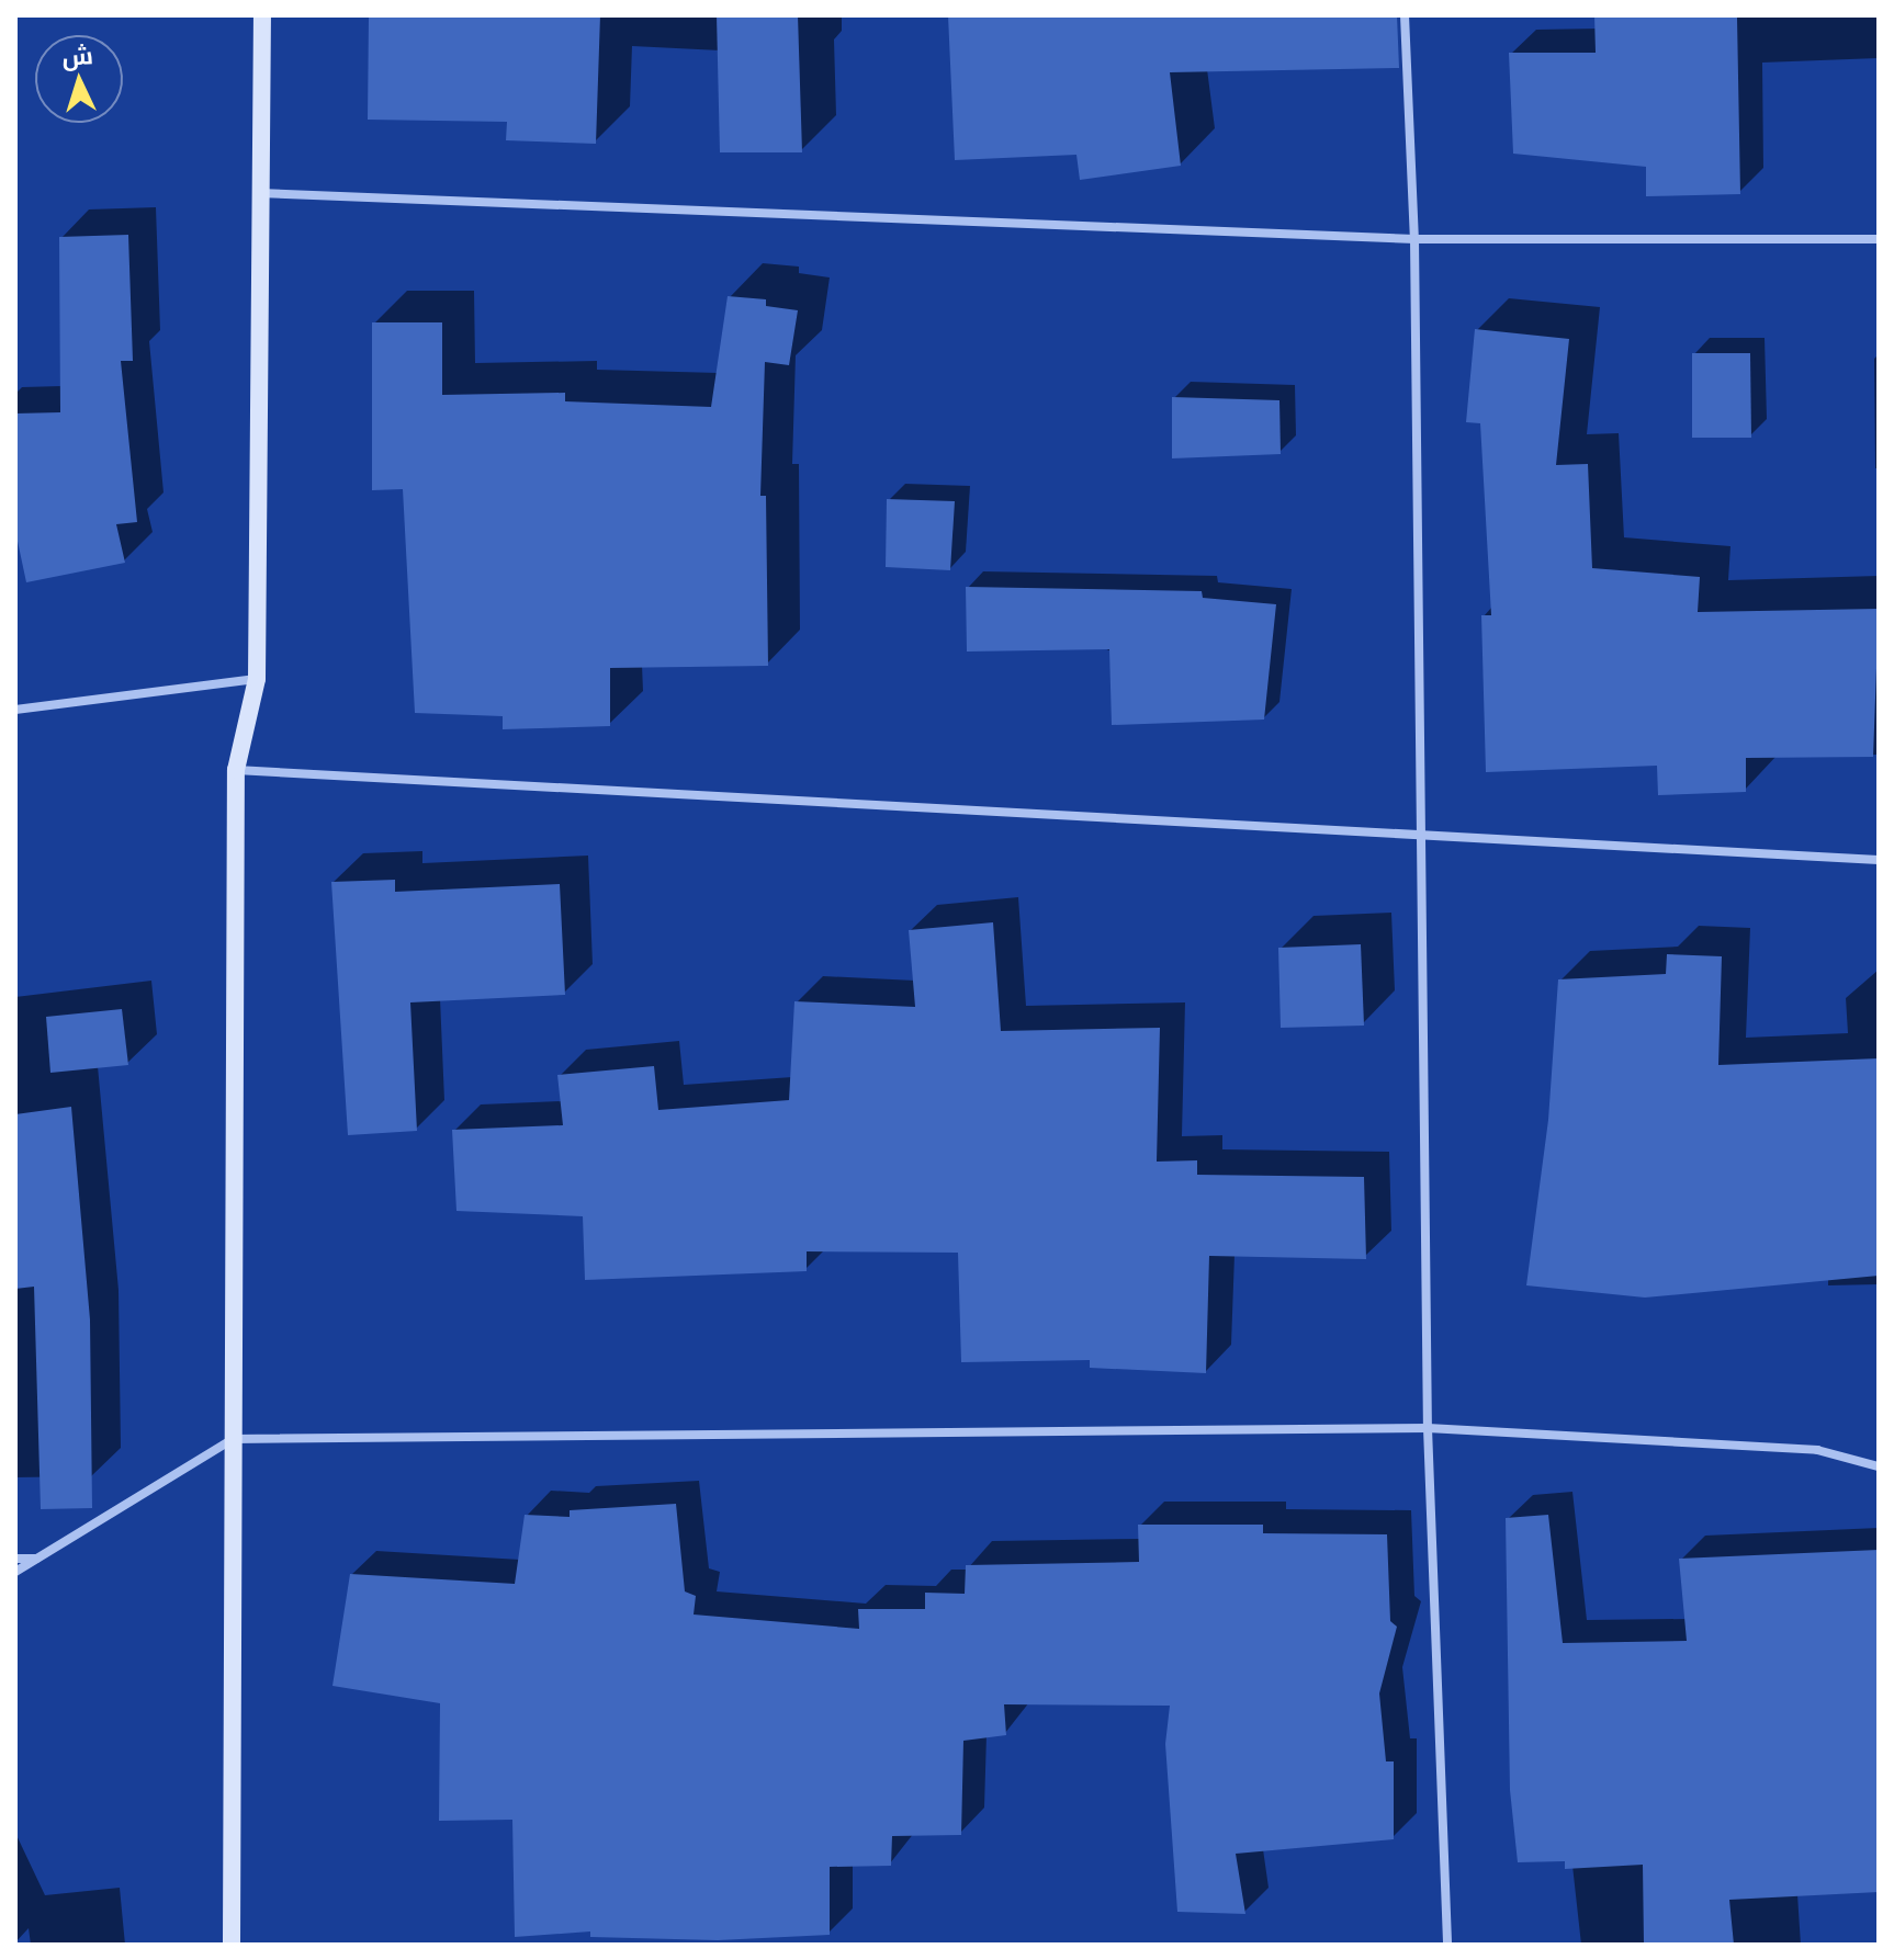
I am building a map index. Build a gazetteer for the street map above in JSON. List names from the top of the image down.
{
  "north": "top"
}
